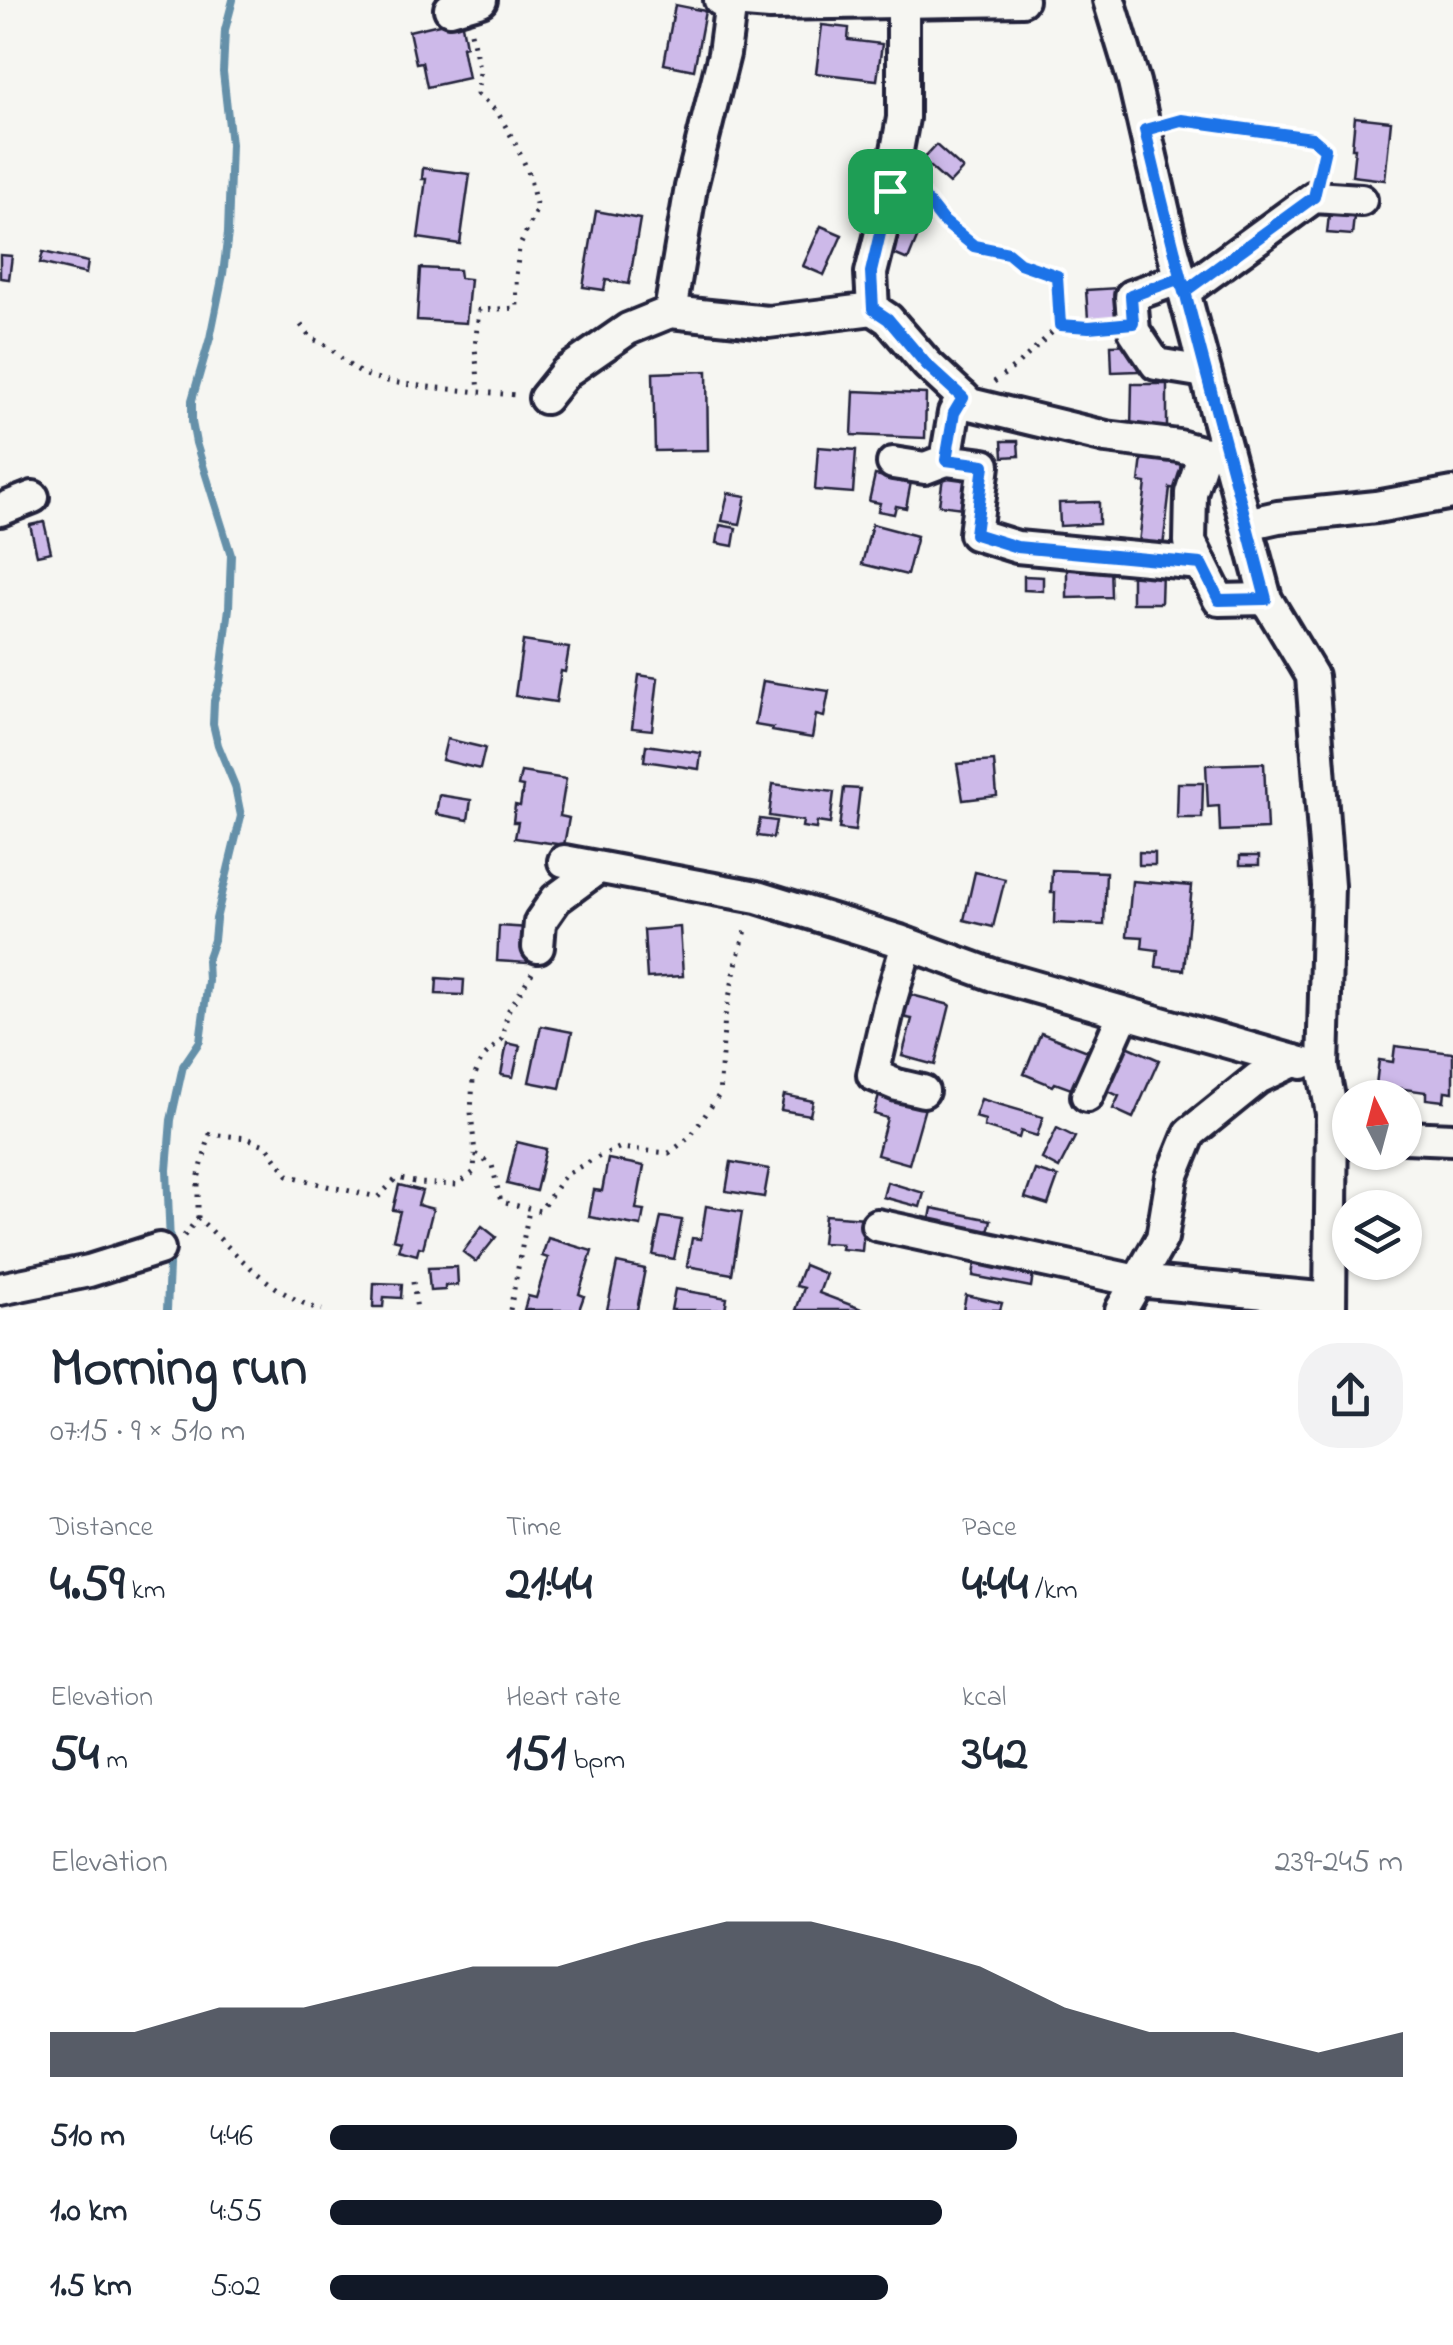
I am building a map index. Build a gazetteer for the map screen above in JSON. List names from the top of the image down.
{
  "north": "top",
  "page": {
    "heading": ["Morning run", "07:15 · 9 × 510 m"],
    "stats": [
      ["Distance", "4.59 km"],
      ["Time", "21:44"],
      ["Pace", "4:44 /km"],
      ["Elevation", "54 m"],
      ["Heart rate", "151 bpm"],
      ["kcal", "342"]
    ],
    "chart": ["Elevation", "239–245 m"],
    "list": [
      {
        "name": "510 m",
        "note": "4:46"
      },
      {
        "name": "1.0 km",
        "note": "4:55"
      },
      {
        "name": "1.5 km",
        "note": "5:02"
      }
    ]
  }
}
